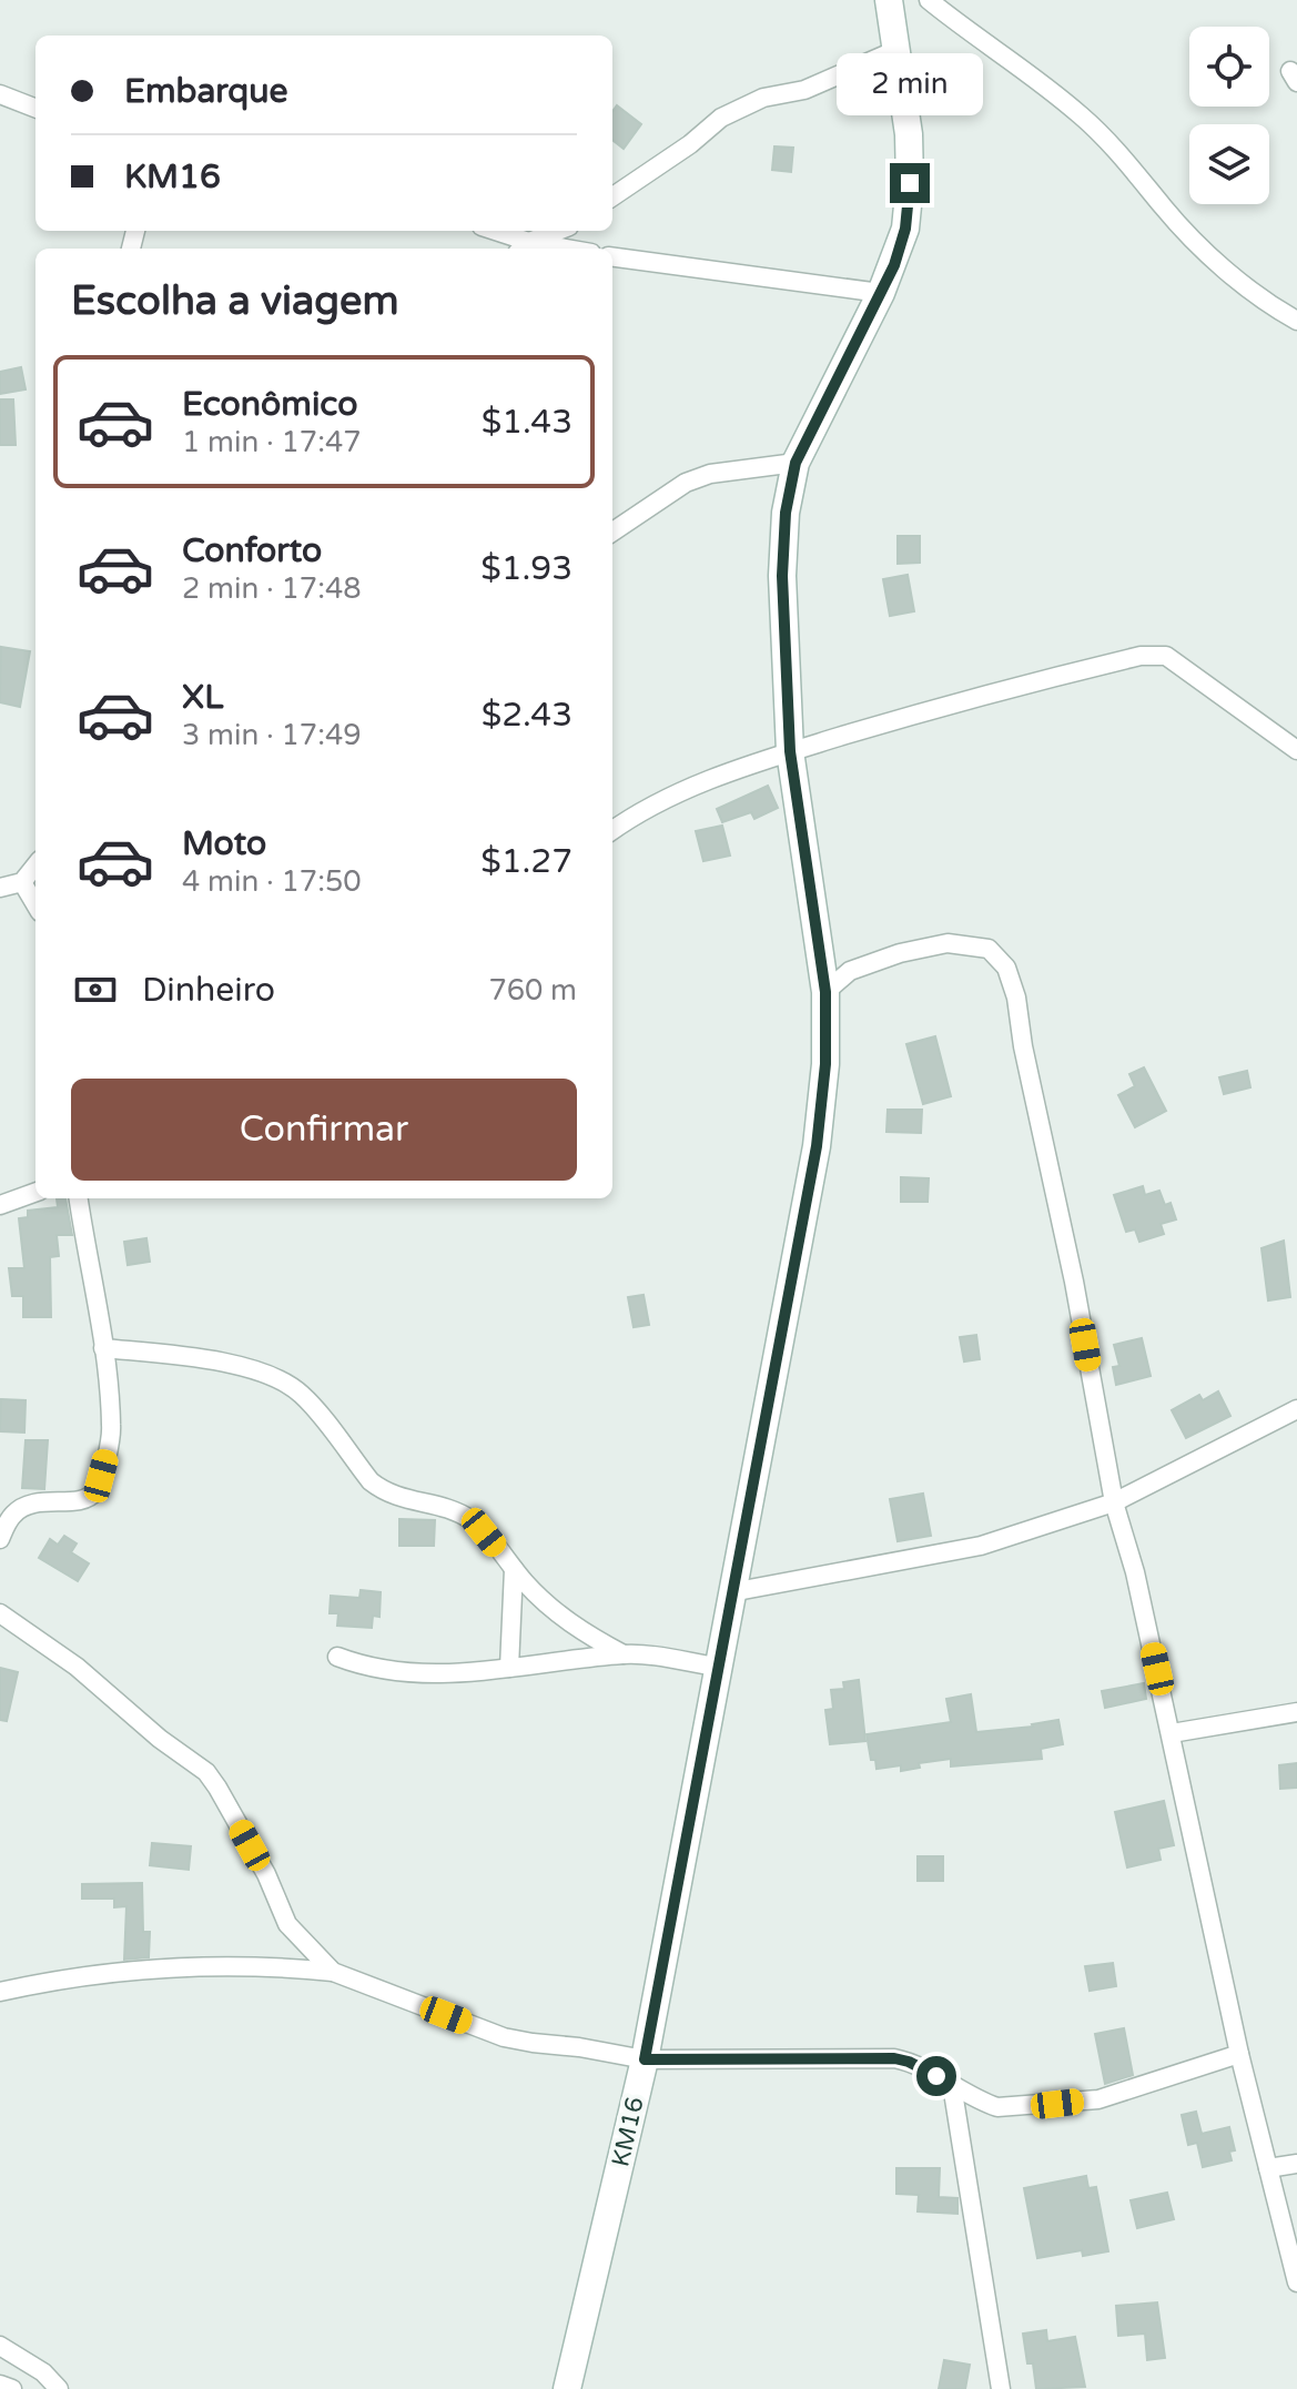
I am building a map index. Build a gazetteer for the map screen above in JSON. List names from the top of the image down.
{
  "streets": {
    "street": ["KM16"]
  },
  "page": {
    "banner": ["Embarque", "KM16"],
    "bubble": "2 min",
    "heading": "Escolha a viagem",
    "list": [
      {
        "name": "Econômico",
        "note": "1 min · 17:47",
        "value": "$1.43"
      },
      {
        "name": "Conforto",
        "note": "2 min · 17:48",
        "value": "$1.93"
      },
      {
        "name": "XL",
        "note": "3 min · 17:49",
        "value": "$2.43"
      },
      {
        "name": "Moto",
        "note": "4 min · 17:50",
        "value": "$1.27"
      }
    ],
    "pay": ["Dinheiro", "760 m"],
    "buttons": "Confirmar"
  }
}
